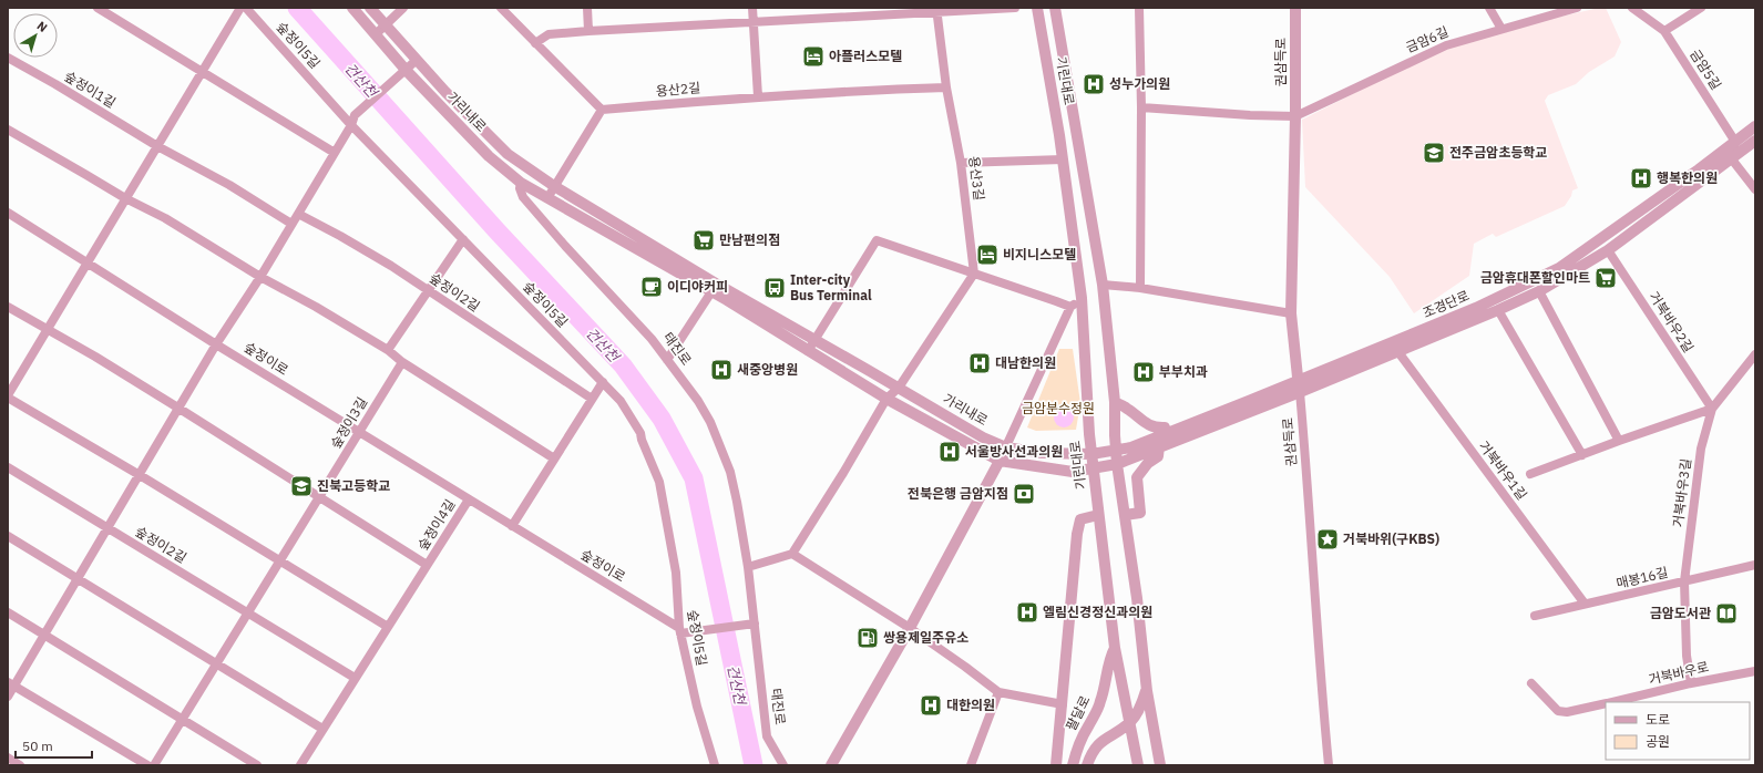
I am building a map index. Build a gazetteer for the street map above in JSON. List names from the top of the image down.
{
  "streets": {
    "street": [
      "금암6길",
      "숲정이5길",
      "권삼득로",
      "금암5길",
      "기린대로",
      "숲정이1길",
      "용산2길",
      "가리내로",
      "용산3길",
      "숲정이2길",
      "조경단로",
      "거북바우2길",
      "태진로",
      "숲정이로",
      "숲정이3길",
      "거북바우1길",
      "거북바우3길",
      "숲정이4길",
      "매봉16길",
      "거북바우로",
      "팔달로"
    ]
  },
  "crossings": [
    ["금암6길", "권삼득로"],
    ["숲정이5길", "숲정이로"],
    ["권삼득로", "조경단로"],
    ["금암5길", "조경단로"],
    ["기린대로", "가리내로"],
    ["기린대로", "조경단로"],
    ["기린대로", "팔달로"],
    ["용산2길", "용산3길"],
    ["가리내로", "조경단로"],
    ["가리내로", "태진로"],
    ["숲정이2길", "숲정이3길"],
    ["조경단로", "거북바우2길"],
    ["조경단로", "거북바우1길"],
    ["거북바우2길", "거북바우3길"],
    ["숲정이로", "숲정이3길"],
    ["숲정이로", "숲정이4길"],
    ["숲정이3길", "숲정이4길"],
    ["거북바우1길", "매봉16길"],
    ["거북바우3길", "매봉16길"],
    ["거북바우3길", "거북바우로"]
  ],
  "water": ["건산천"],
  "parks": ["금암분수정원"],
  "places": {
    "hotel": ["아플러스모텔", "비지니스모텔"],
    "hospital": [
      "성누가의원",
      "행복한의원",
      "대남한의원",
      "새중앙병원",
      "부부치과",
      "서울방사선과의원",
      "엘림신경정신과의원",
      "대한의원"
    ],
    "school or university": ["전주금암초등학교", "진북고등학교"],
    "supermarket": ["만남편의점", "금암휴대폰할인마트"],
    "cafe": ["이디야커피"],
    "bus stop": ["Inter-city Bus Terminal"],
    "bank": ["전북은행 금암지점"],
    "place": ["거북바위(구KBS)"],
    "library": ["금암도서관"],
    "fuel station": ["쌍용제일주유소"]
  },
  "legend": ["도로", "공원"],
  "scale_bar": "50 m",
  "north": "top right"
}
